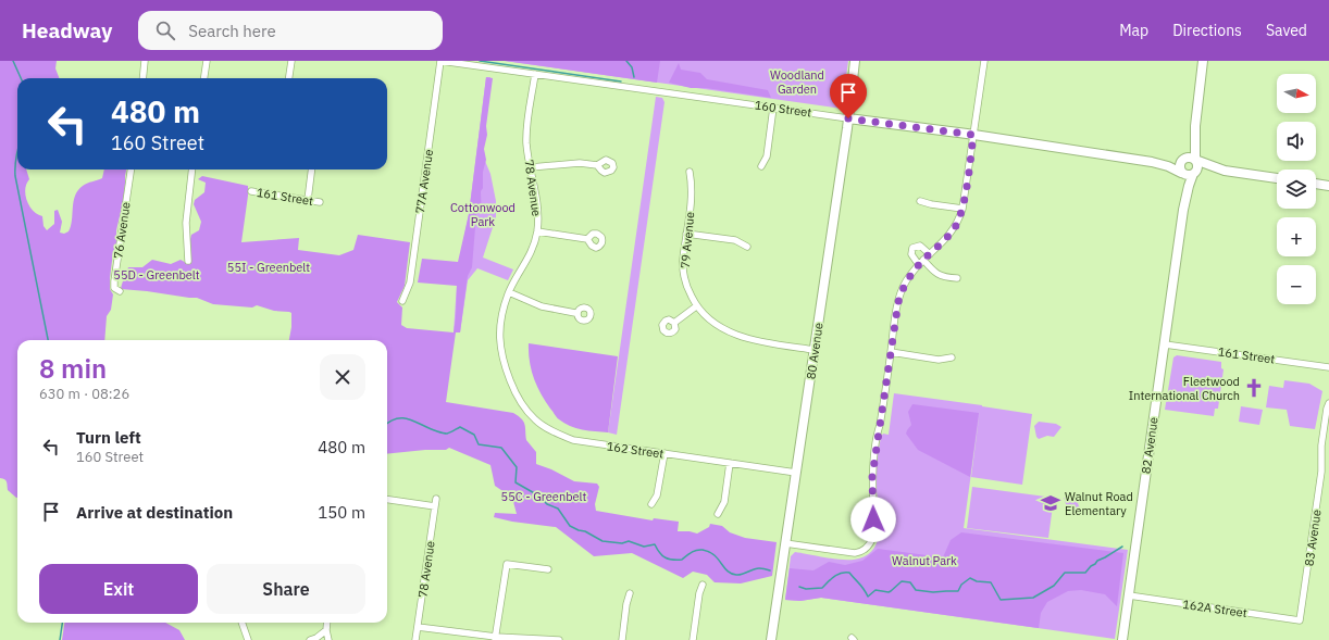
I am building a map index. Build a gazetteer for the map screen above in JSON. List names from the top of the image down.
{
  "streets": {
    "street": [
      "160 Street",
      "77A Avenue",
      "78 Avenue",
      "161 Street",
      "76 Avenue",
      "79 Avenue",
      "80 Avenue",
      "82 Avenue",
      "162 Street",
      "83 Avenue",
      "162A Street"
    ]
  },
  "crossings": [
    ["160 Street", "77A Avenue"],
    ["160 Street", "78 Avenue"],
    ["160 Street", "80 Avenue"],
    ["160 Street", "82 Avenue"],
    ["78 Avenue", "162 Street"],
    ["161 Street", "82 Avenue"],
    ["80 Avenue", "162 Street"],
    ["82 Avenue", "162A Street"],
    ["83 Avenue", "162A Street"]
  ],
  "parks": [
    "Woodland Garden",
    "Cottonwood Park",
    "55I - Greenbelt",
    "55D - Greenbelt",
    "55C - Greenbelt",
    "Walnut Park"
  ],
  "places": {
    "church": ["Fleetwood International Church"],
    "school or university": ["Walnut Road Elementary"]
  },
  "north": "right",
  "page": {
    "header": "Headway",
    "search": "Search here",
    "nav": ["Map", "Directions", "Saved"],
    "map_buttons": ["+", "−"],
    "turn": ["480 m", "160 Street"],
    "heading": ["8 min", "630 m · 08:26"],
    "list": [
      {
        "name": "Turn left",
        "note": "160 Street",
        "value": "480 m"
      },
      {
        "name": "Arrive at destination",
        "value": "150 m"
      }
    ],
    "buttons": ["Exit", "Share"]
  }
}
